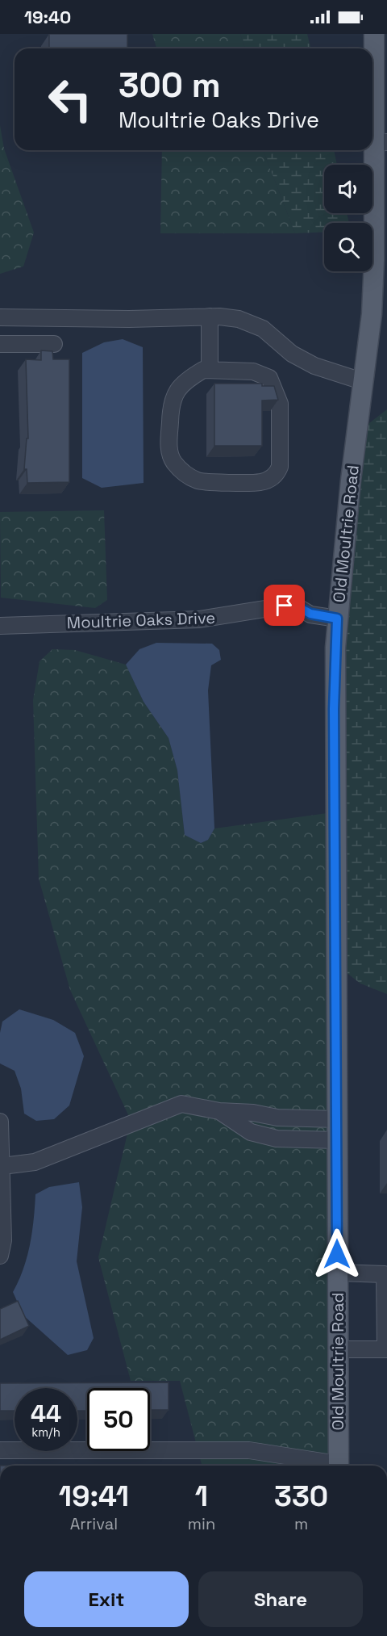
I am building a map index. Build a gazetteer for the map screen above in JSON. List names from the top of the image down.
{
  "streets": {
    "main road": ["Old Moultrie Road"],
    "street": ["Moultrie Oaks Drive"]
  },
  "crossings": [
    ["Old Moultrie Road", "Moultrie Oaks Drive"]
  ],
  "page": {
    "status": "19:40",
    "turn": ["300 m", "Moultrie Oaks Drive"],
    "speed": "44 km/h",
    "limit": "50",
    "eta": [
      "19:41",
      "Arrival",
      "1",
      "min",
      "330",
      "m"
    ],
    "buttons": ["Exit", "Share"]
  }
}
